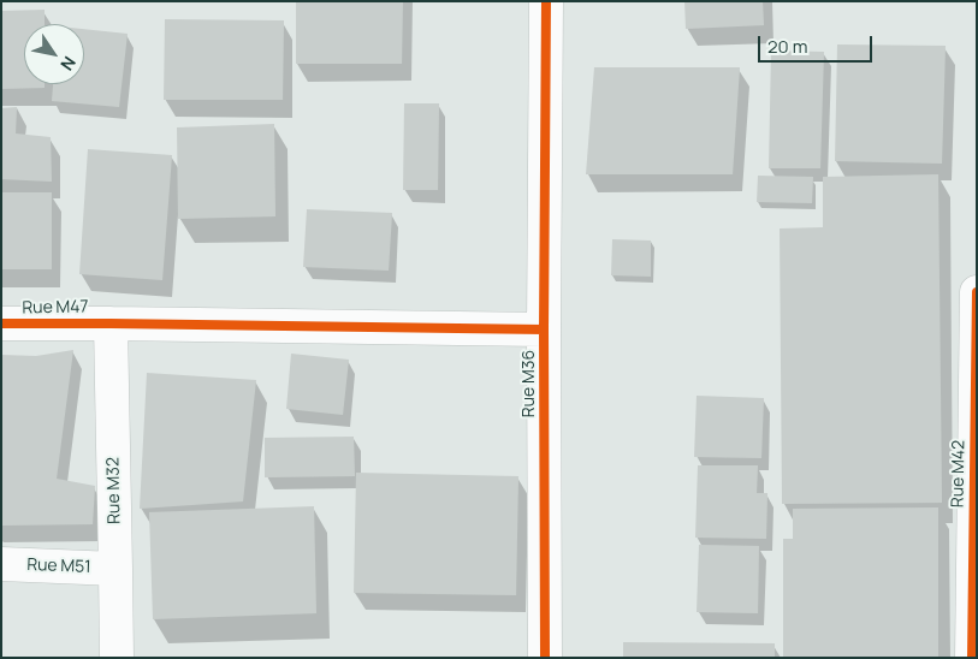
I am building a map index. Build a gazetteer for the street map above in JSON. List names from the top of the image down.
{
  "streets": {
    "street": [
      "Rue M47",
      "Rue M36",
      "Rue M42",
      "Rue M32",
      "Rue M51"
    ]
  },
  "crossings": [
    ["Rue M47", "Rue M36"],
    ["Rue M47", "Rue M32"],
    ["Rue M32", "Rue M51"]
  ],
  "scale_bar": "20 m",
  "north": "bottom right"
}
